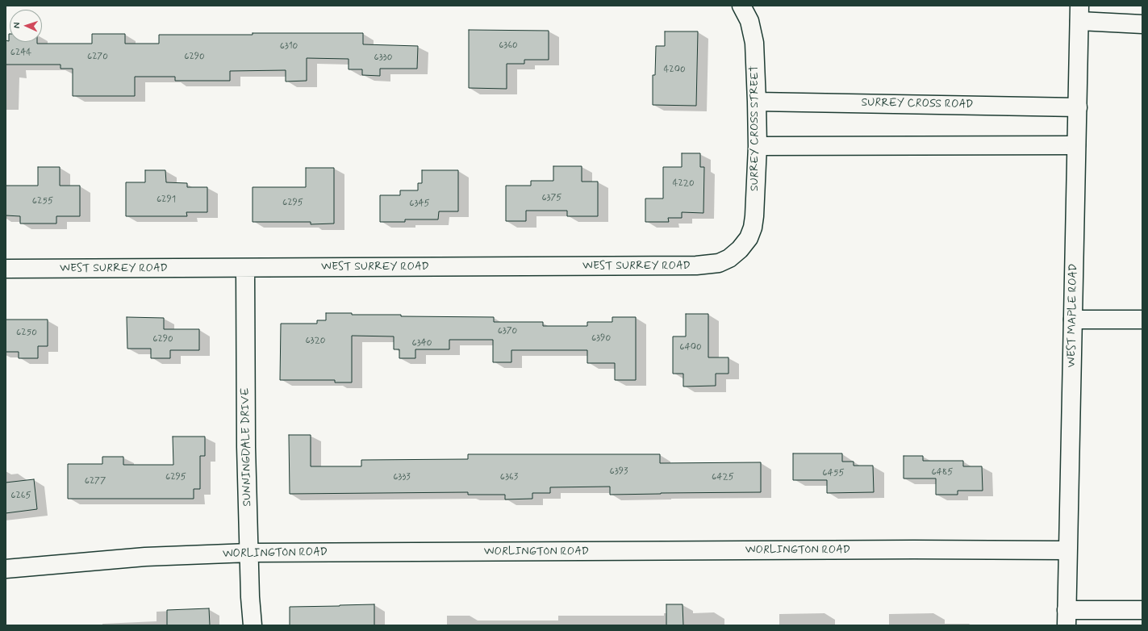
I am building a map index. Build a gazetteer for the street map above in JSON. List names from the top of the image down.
{
  "streets": {
    "street": [
      "SURREY CROSS ROAD",
      "SURREY CROSS STREET",
      "WEST SURREY ROAD",
      "WEST MAPLE ROAD",
      "SUNNINGDALE DRIVE",
      "WORLINGTON ROAD"
    ]
  },
  "crossings": [
    ["SURREY CROSS ROAD", "SURREY CROSS STREET"],
    ["SURREY CROSS ROAD", "WEST MAPLE ROAD"],
    ["SURREY CROSS STREET", "WEST SURREY ROAD"],
    ["WEST SURREY ROAD", "SUNNINGDALE DRIVE"],
    ["WEST MAPLE ROAD", "WORLINGTON ROAD"],
    ["SUNNINGDALE DRIVE", "WORLINGTON ROAD"]
  ],
  "house_numbers": [
    "6360",
    "6310",
    "6244",
    "6270",
    "6290",
    "6330",
    "4200",
    "4220",
    "6375",
    "6291",
    "6255",
    "6295",
    "6345",
    "6370",
    "6250",
    "6390",
    "6290",
    "6320",
    "6340",
    "6400",
    "6393",
    "6485",
    "6455",
    "6295",
    "6333",
    "6363",
    "6425",
    "6277",
    "6265"
  ],
  "north": "left"
}
